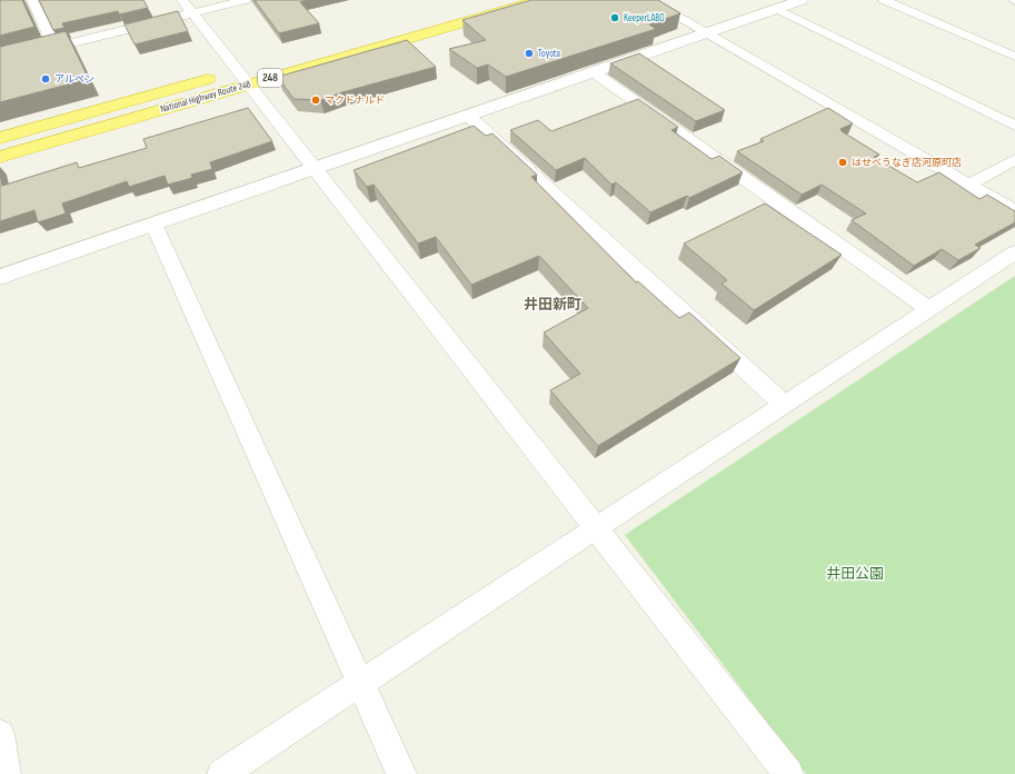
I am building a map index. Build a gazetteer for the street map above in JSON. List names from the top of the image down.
{
  "streets": {
    "highway": ["248", "National Highway Route 248"]
  },
  "districts": ["井田新町"],
  "parks": ["井田公園"],
  "places": [
    "KeeperLABO",
    "Toyota",
    "アルペン",
    "マクドナルド",
    "はせべうなぎ店河原町店"
  ]
}
